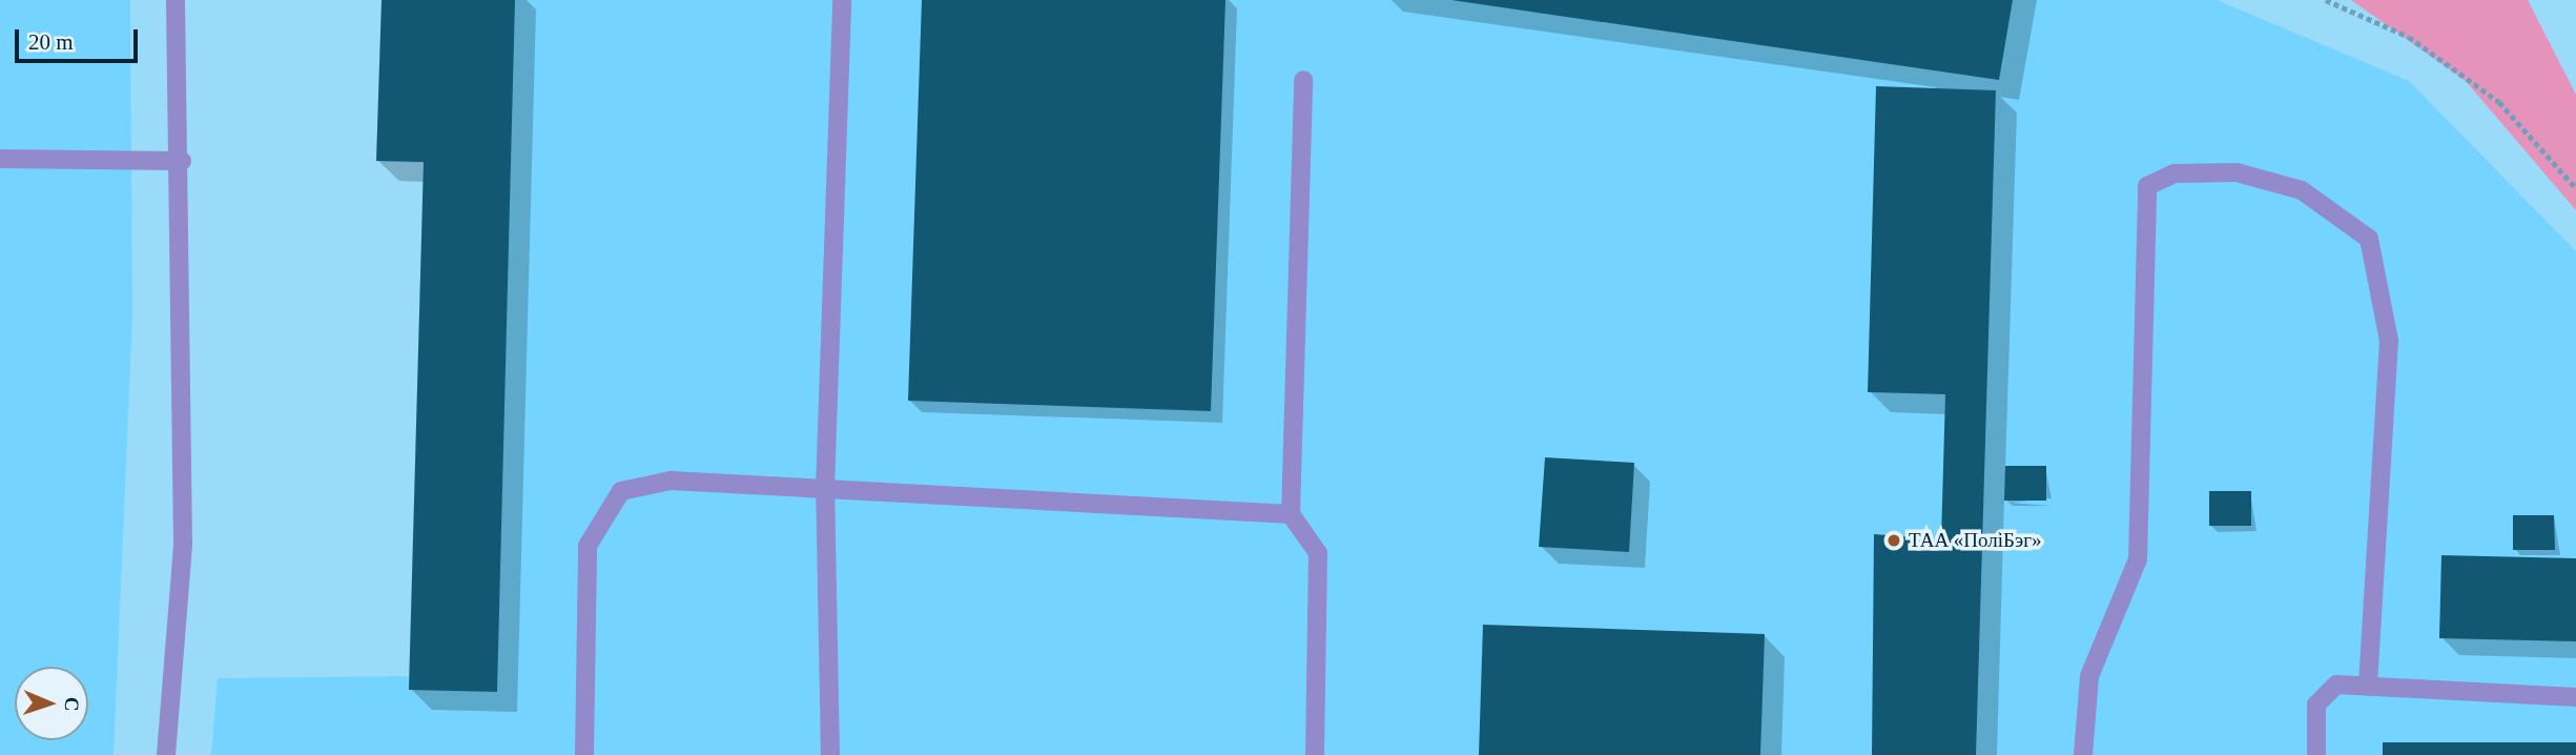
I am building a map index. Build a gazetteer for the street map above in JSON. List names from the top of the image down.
{
  "places": ["ТАА «ПоліБэг»"],
  "scale_bar": "20 m",
  "north": "right"
}
